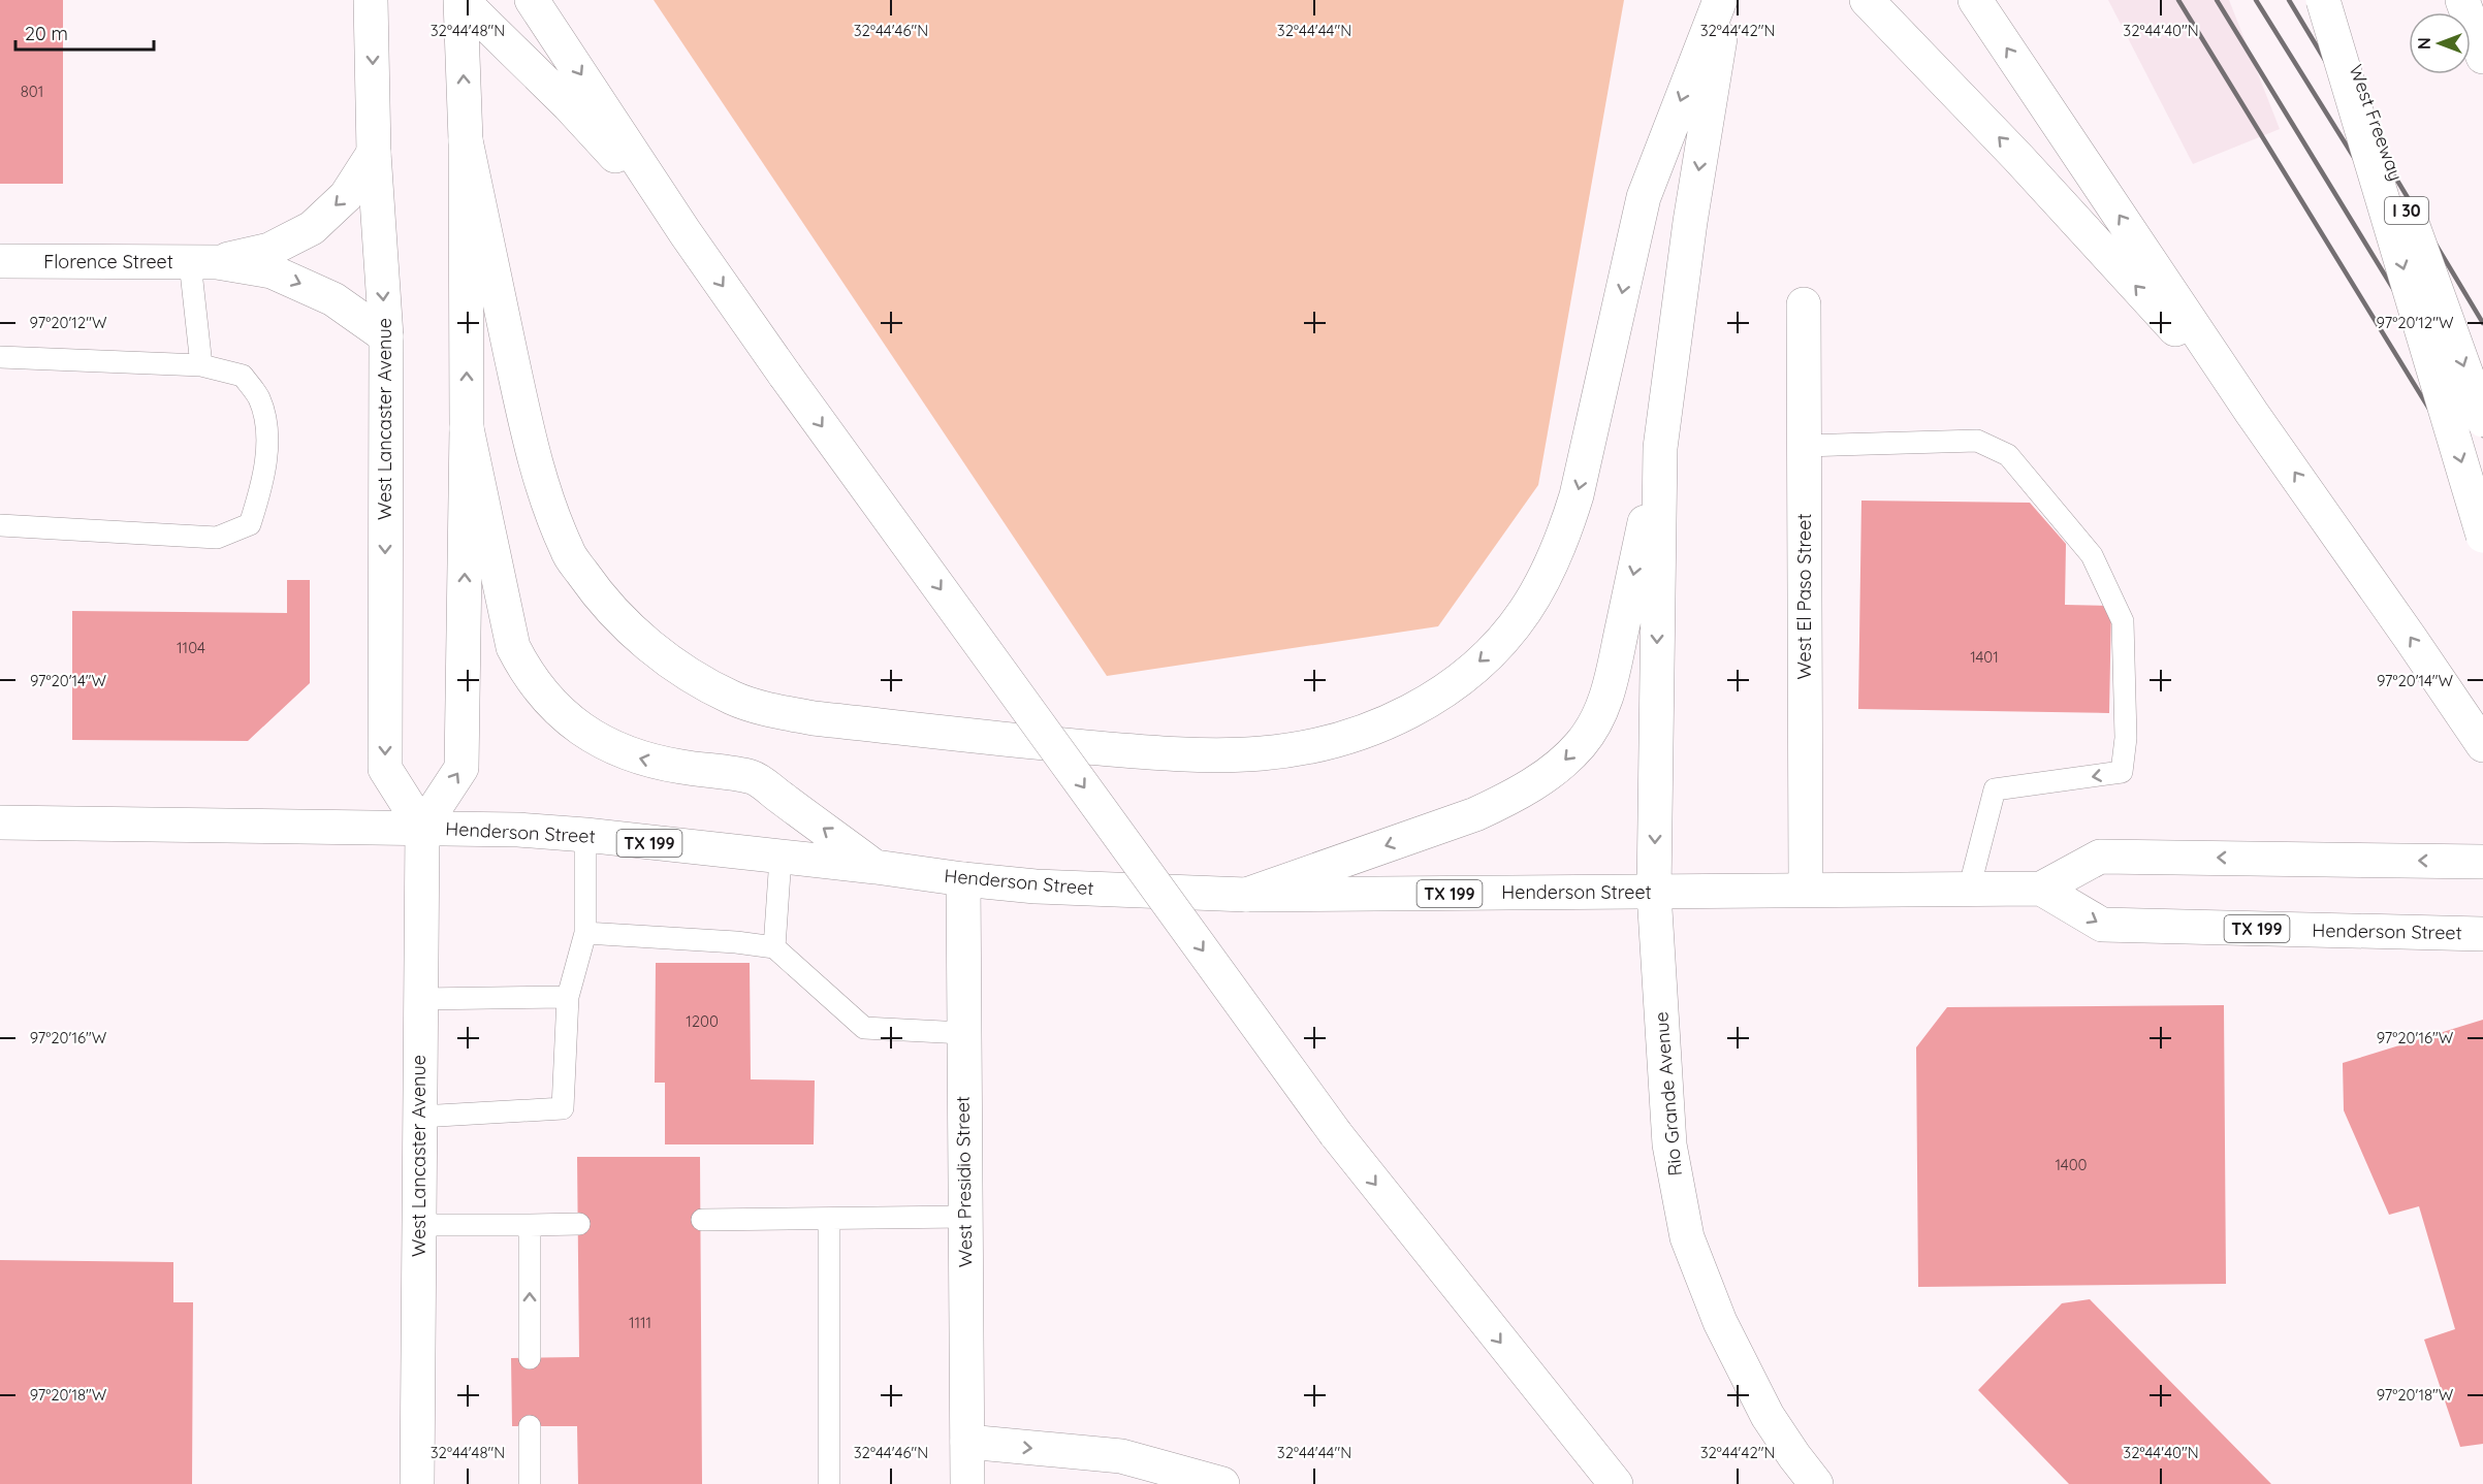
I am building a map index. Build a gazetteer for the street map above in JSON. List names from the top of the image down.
{
  "streets": {
    "main road": [
      "West Freeway",
      "I 30",
      "Florence Street",
      "West Lancaster Avenue",
      "West El Paso Street",
      "Henderson Street",
      "TX 199",
      "Rio Grande Avenue",
      "West Presidio Street"
    ]
  },
  "crossings": [
    ["Florence Street", "West Lancaster Avenue"],
    ["West Lancaster Avenue", "Henderson Street"],
    ["West El Paso Street", "Henderson Street"],
    ["Henderson Street", "Rio Grande Avenue"],
    ["Henderson Street", "West Presidio Street"]
  ],
  "one_way": ["Rio Grande Avenue"],
  "house_numbers": [
    "801",
    "1104",
    "1401",
    "1200",
    "1400",
    "1111"
  ],
  "scale_bar": "20 m",
  "north": "left",
  "coordinates": [
    "32°44'48\"N",
    "32°44'46\"N",
    "32°44'44\"N",
    "32°44'42\"N",
    "32°44'40\"N",
    "97°20'12\"W",
    "97°20'14\"W",
    "97°20'16\"W",
    "97°20'18\"W"
  ]
}
